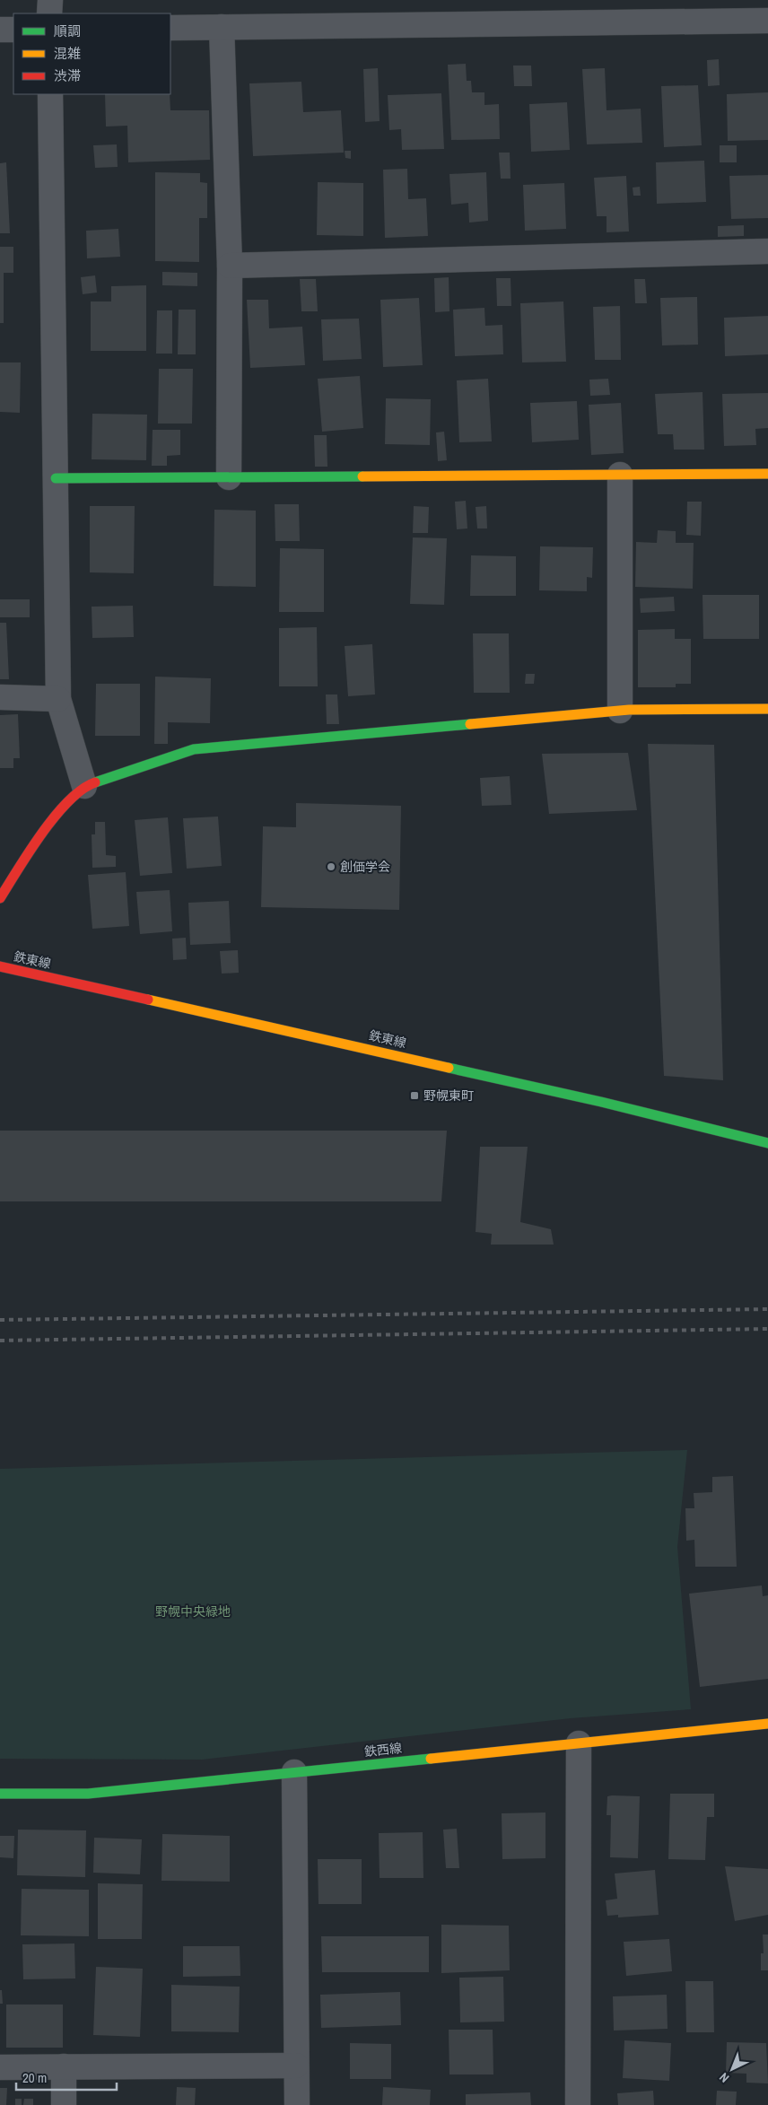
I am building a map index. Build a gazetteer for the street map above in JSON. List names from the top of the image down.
{
  "streets": {
    "street": ["鉄東線", "鉄西線"]
  },
  "parks": ["野幌中央緑地"],
  "places": {
    "other": ["創価学会"],
    "transit": ["野幌東町"]
  },
  "legend": ["順調", "混雑", "渋滞"],
  "scale_bar": "20 m",
  "north": "bottom left"
}
